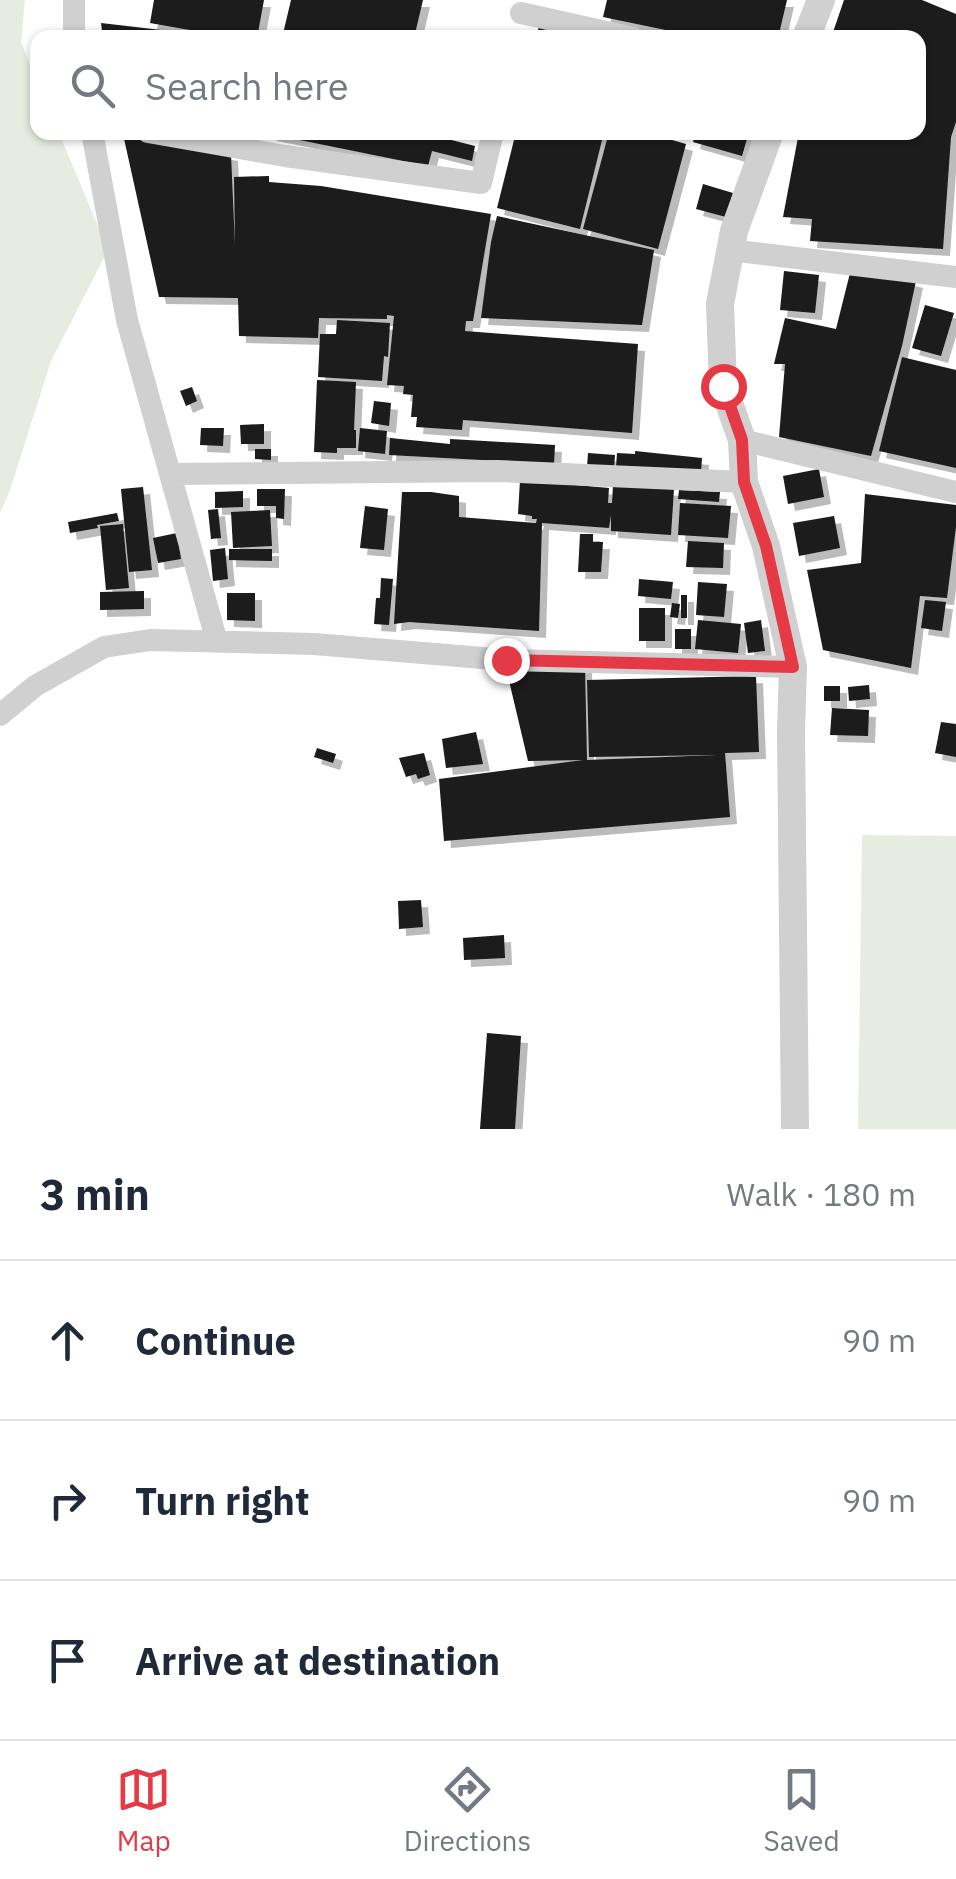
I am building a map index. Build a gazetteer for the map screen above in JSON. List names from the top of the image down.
{
  "page": {
    "search": "Search here",
    "heading": ["3 min", "Walk · 180 m"],
    "list": [
      ["Continue", "90 m"],
      ["Turn right", "90 m"],
      "Arrive at destination"
    ],
    "nav": ["Map", "Directions", "Saved"]
  }
}
